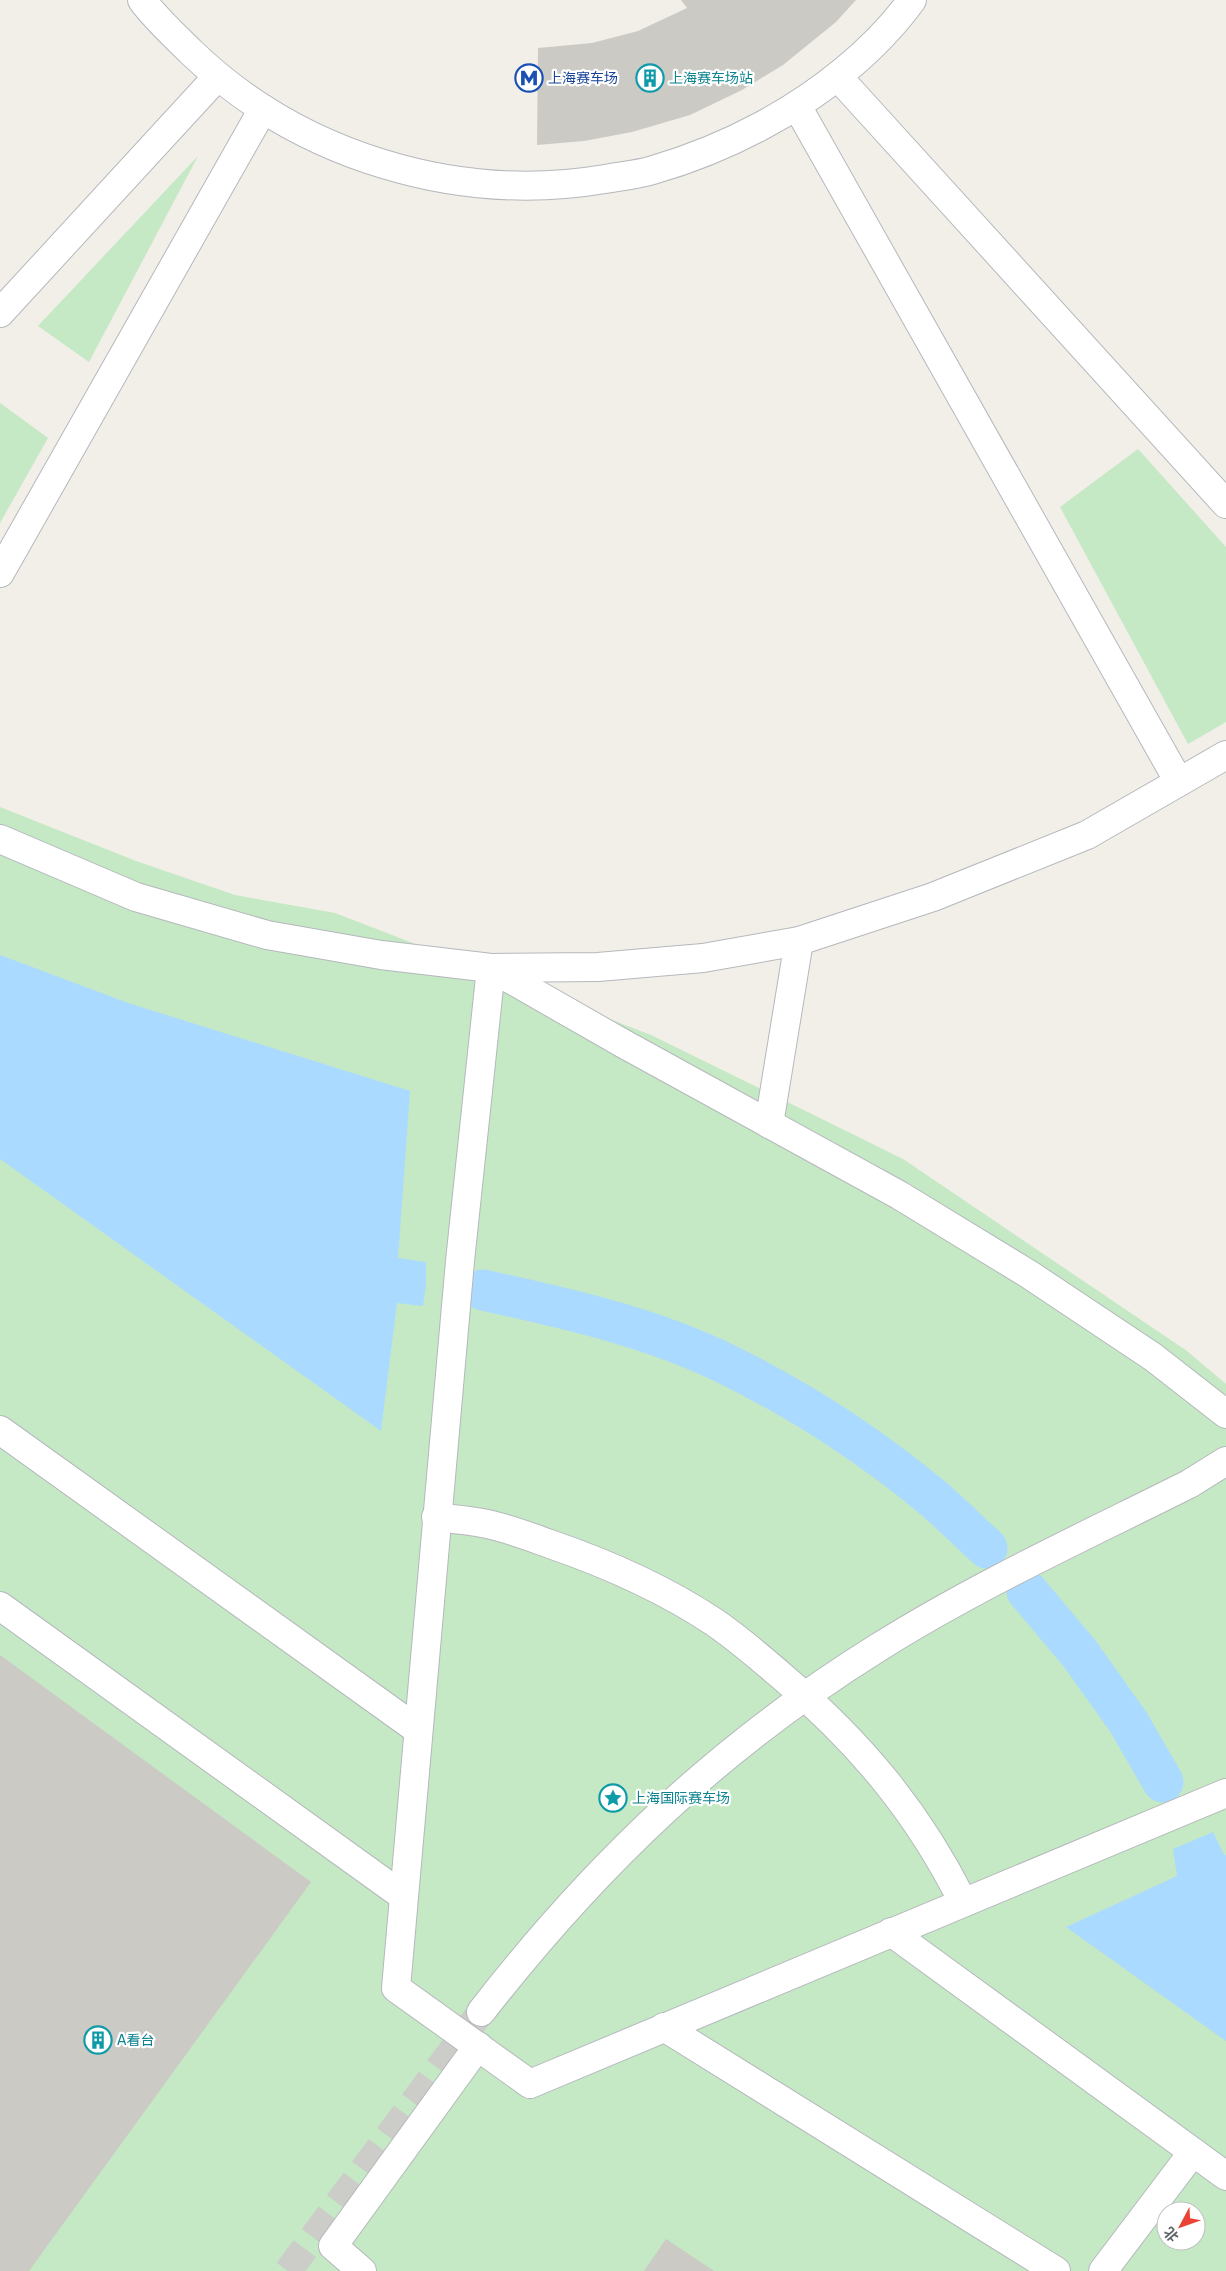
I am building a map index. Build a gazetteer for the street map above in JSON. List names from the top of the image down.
{
  "places": {
    "metro station": ["上海赛车场"],
    "building": ["上海赛车场站", "A看台"],
    "place": ["上海国际赛车场"]
  },
  "north": "bottom left"
}
